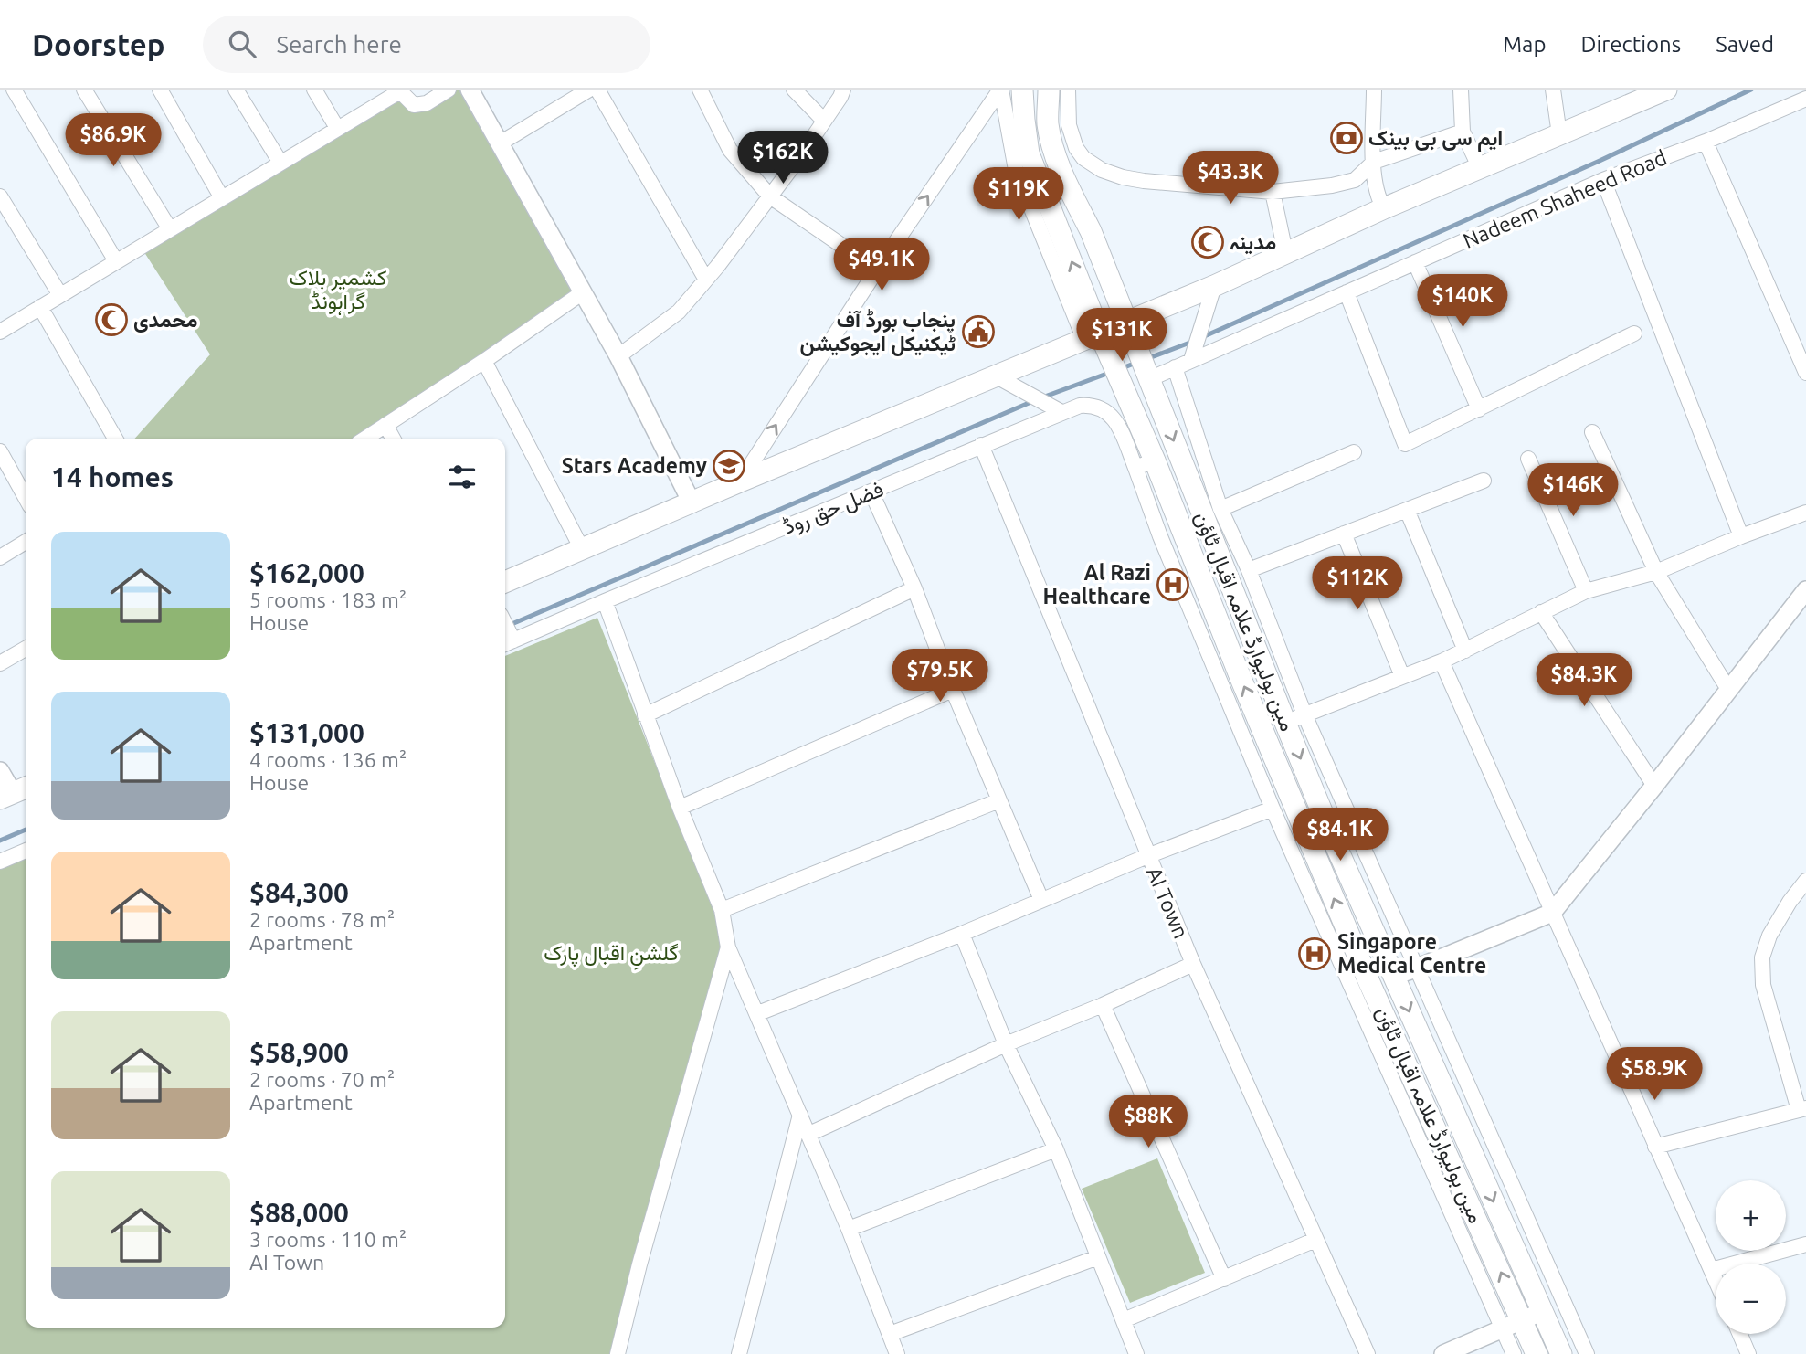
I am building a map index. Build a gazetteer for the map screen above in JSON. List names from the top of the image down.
{
  "streets": {
    "main road": ["مین بولیوارڈ علامہ اقبال ٹاؤن"],
    "street": ["Nadeem Shaheed Road", "فضل حق روڈ", "AI Town"]
  },
  "crossings": [
    ["Nadeem Shaheed Road", "مین بولیوارڈ علامہ اقبال ٹاؤن"],
    ["فضل حق روڈ", "مین بولیوارڈ علامہ اقبال ٹاؤن"],
    ["فضل حق روڈ", "AI Town"]
  ],
  "parks": ["کشمیر بلاک ﮔﺮﺍﮨﻮﻧﮉ", "گلشنِ اقبال پارک"],
  "places": {
    "bank": ["ایم سی بی بینک"],
    "mosque": ["مدینہ", "محمدی"],
    "public building": ["پنجاب بورڈ آف ٹیکنیکل ایجوکیشن"],
    "school or university": ["Stars Academy"],
    "hospital": ["Al Razi Healthcare", "Singapore Medical Centre"]
  },
  "page": {
    "header": "Doorstep",
    "search": "Search here",
    "nav": ["Map", "Directions", "Saved"],
    "price": [
      "$86.9K",
      "$162K",
      "$43.3K",
      "$119K",
      "$49.1K",
      "$140K",
      "$131K",
      "$146K",
      "$112K",
      "$79.5K",
      "$84.3K",
      "$84.1K",
      "$58.9K",
      "$88K"
    ],
    "heading": "14 homes",
    "list": [
      {
        "name": "$162,000",
        "note": "5 rooms · 183 m² · House"
      },
      {
        "name": "$131,000",
        "note": "4 rooms · 136 m² · House"
      },
      {
        "name": "$84,300",
        "note": "2 rooms · 78 m² · Apartment"
      },
      {
        "name": "$58,900",
        "note": "2 rooms · 70 m² · Apartment"
      },
      {
        "name": "$88,000",
        "note": "3 rooms · 110 m² · AI Town"
      }
    ],
    "map_buttons": ["+", "−"]
  }
}
